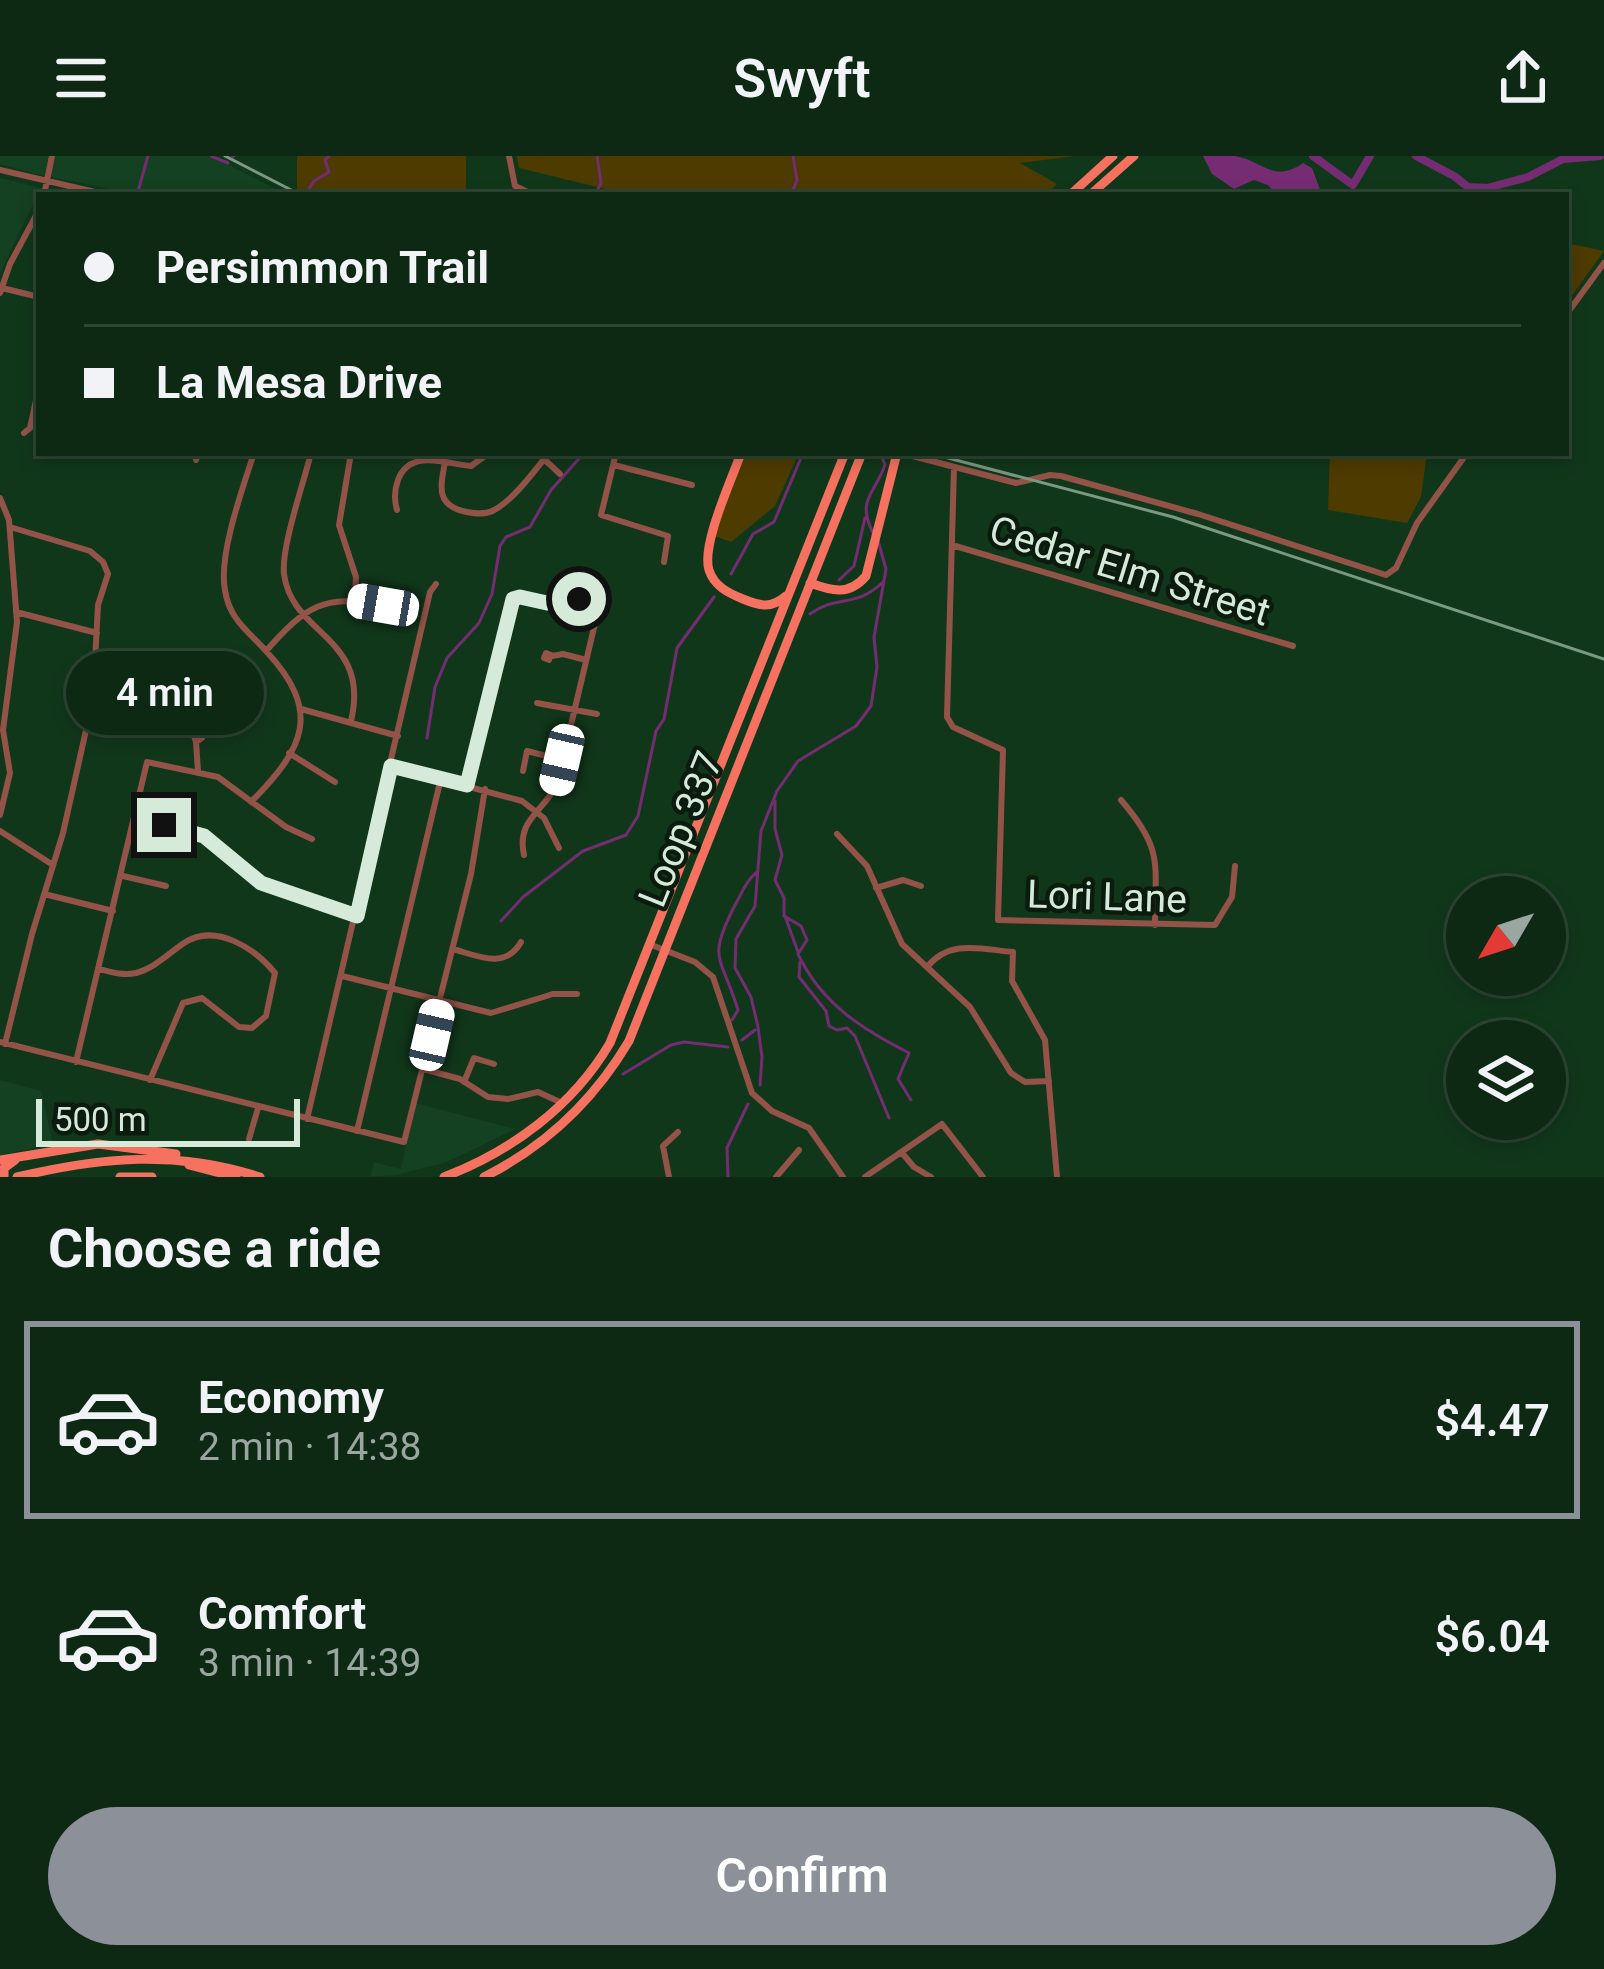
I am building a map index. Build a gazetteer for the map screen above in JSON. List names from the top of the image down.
{
  "streets": {
    "main road": ["Loop 337"],
    "street": ["Cedar Elm Street", "Lori Lane"]
  },
  "crossings": [
    ["Cedar Elm Street", "Lori Lane"]
  ],
  "scale_bar": "500 m",
  "north": "bottom left",
  "page": {
    "header": "Swyft",
    "banner": ["Persimmon Trail", "La Mesa Drive"],
    "bubble": "4 min",
    "scale": "500 m",
    "heading": "Choose a ride",
    "list": [
      {
        "name": "Economy",
        "note": "2 min · 14:38",
        "value": "$4.47"
      },
      {
        "name": "Comfort",
        "note": "3 min · 14:39",
        "value": "$6.04"
      }
    ],
    "buttons": "Confirm"
  }
}
